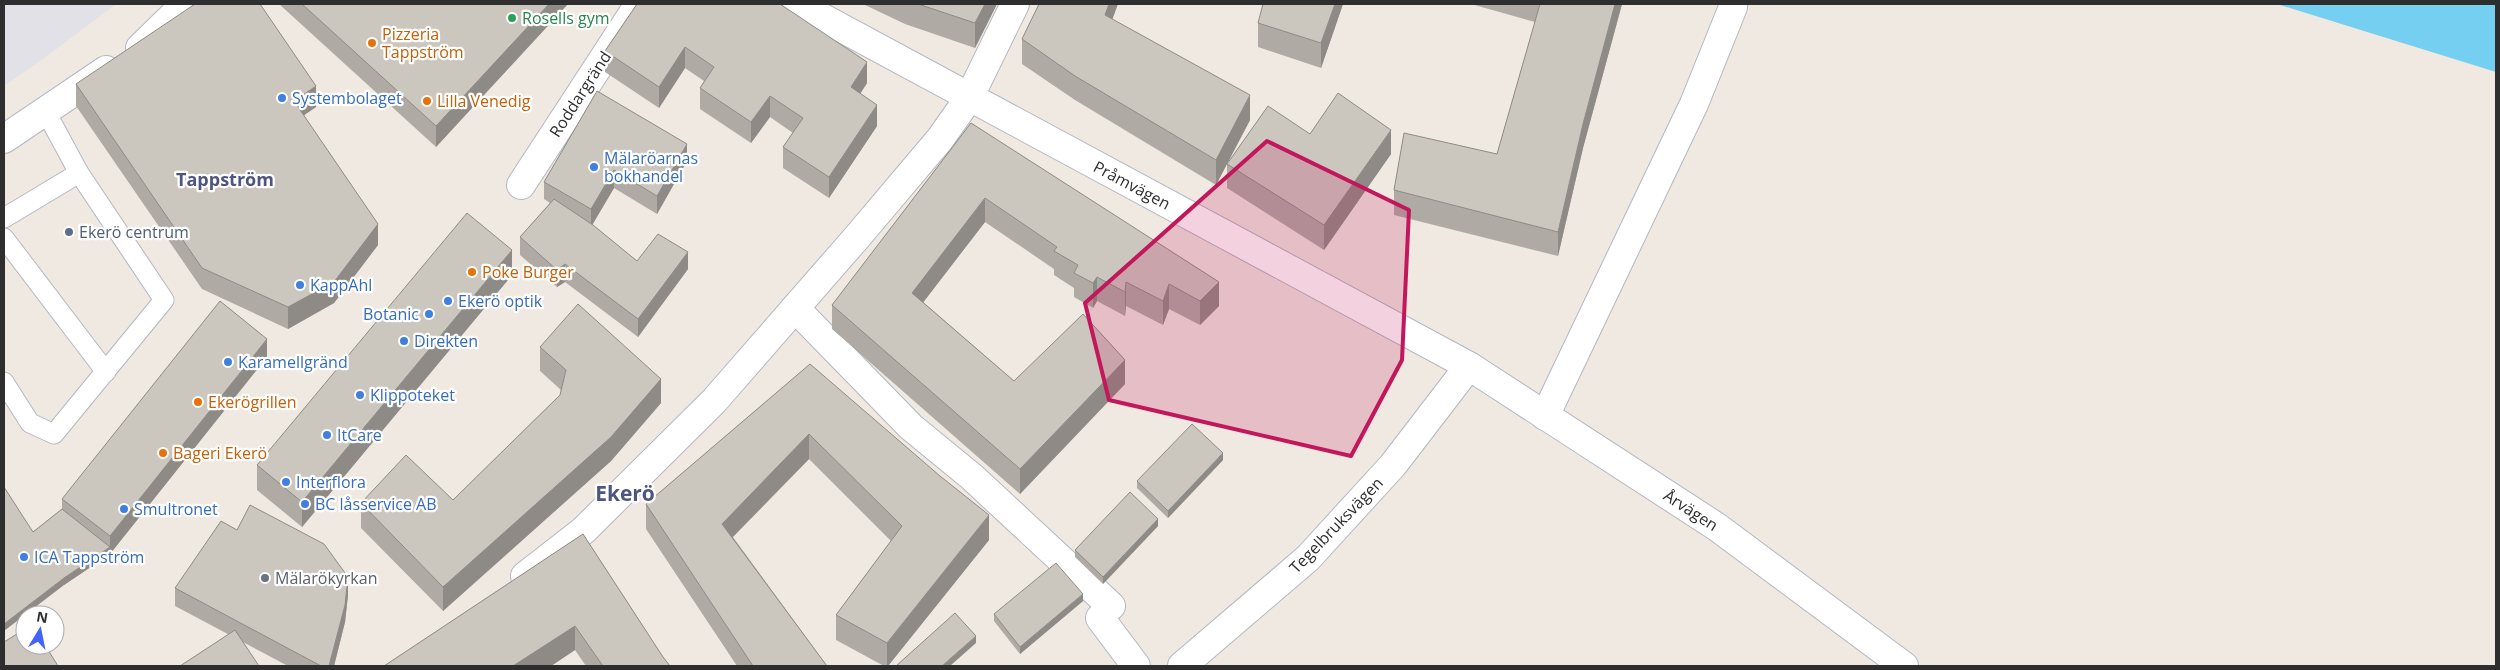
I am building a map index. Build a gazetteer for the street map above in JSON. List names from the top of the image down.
{
  "streets": {
    "street": [
      "Roddargränd",
      "Pråmvägen",
      "Årvägen",
      "Tegelbruksvägen"
    ]
  },
  "crossings": [
    ["Pråmvägen", "Årvägen"],
    ["Pråmvägen", "Tegelbruksvägen"],
    ["Årvägen", "Tegelbruksvägen"]
  ],
  "districts": ["Tappström", "Ekerö"],
  "places": [
    "Rosells gym",
    "Pizzeria Tappström",
    "Systembolaget",
    "Lilla Venedig",
    "Mälaröarnas bokhandel",
    "Ekerö centrum",
    "Poke Burger",
    "KappAhl",
    "Ekerö optik",
    "Botanic",
    "Direkten",
    "Karamellgränd",
    "Klippoteket",
    "Ekerögrillen",
    "ItCare",
    "Bageri Ekerö",
    "Interflora",
    "BC låsservice AB",
    "Smultronet",
    "ICA Tappström",
    "Mälarökyrkan"
  ],
  "north": "top"
}
